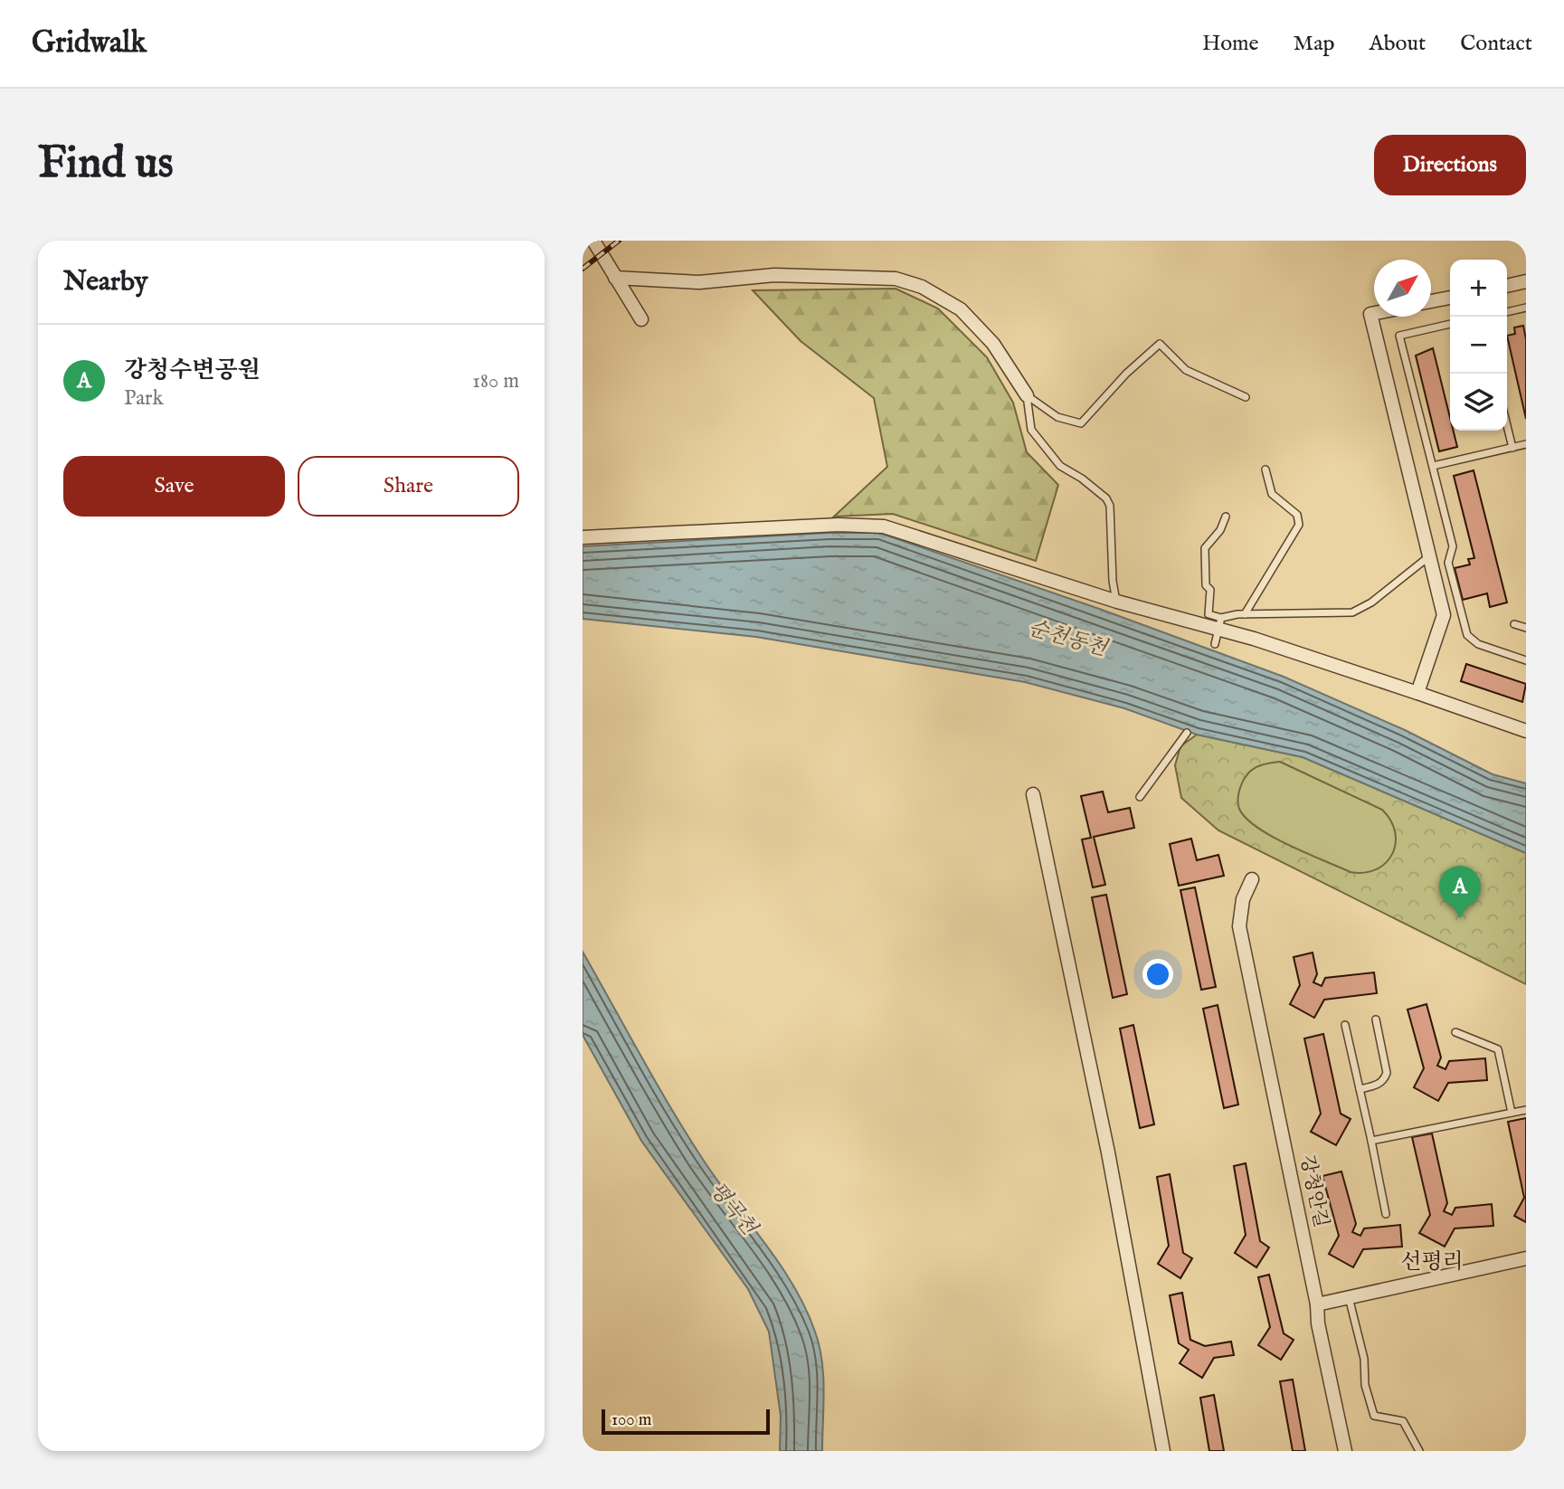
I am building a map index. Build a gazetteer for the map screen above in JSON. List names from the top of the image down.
{
  "streets": {
    "street": ["강청안길"]
  },
  "districts": ["선평리"],
  "water": ["순천동천", "평곡천"],
  "scale_bar": "100 m",
  "north": "top right",
  "page": {
    "header": "Gridwalk",
    "nav": [
      "Home",
      "Map",
      "About",
      "Contact"
    ],
    "buttons": [
      "Directions",
      ["Save", "Share"]
    ],
    "title": "Find us",
    "heading": "Nearby",
    "map_buttons": ["+", "−"],
    "list": [
      {
        "mark": "A",
        "name": "강청수변공원",
        "note": "Park",
        "value": "180 m"
      }
    ],
    "pins": "A",
    "scale": "100 m"
  }
}
